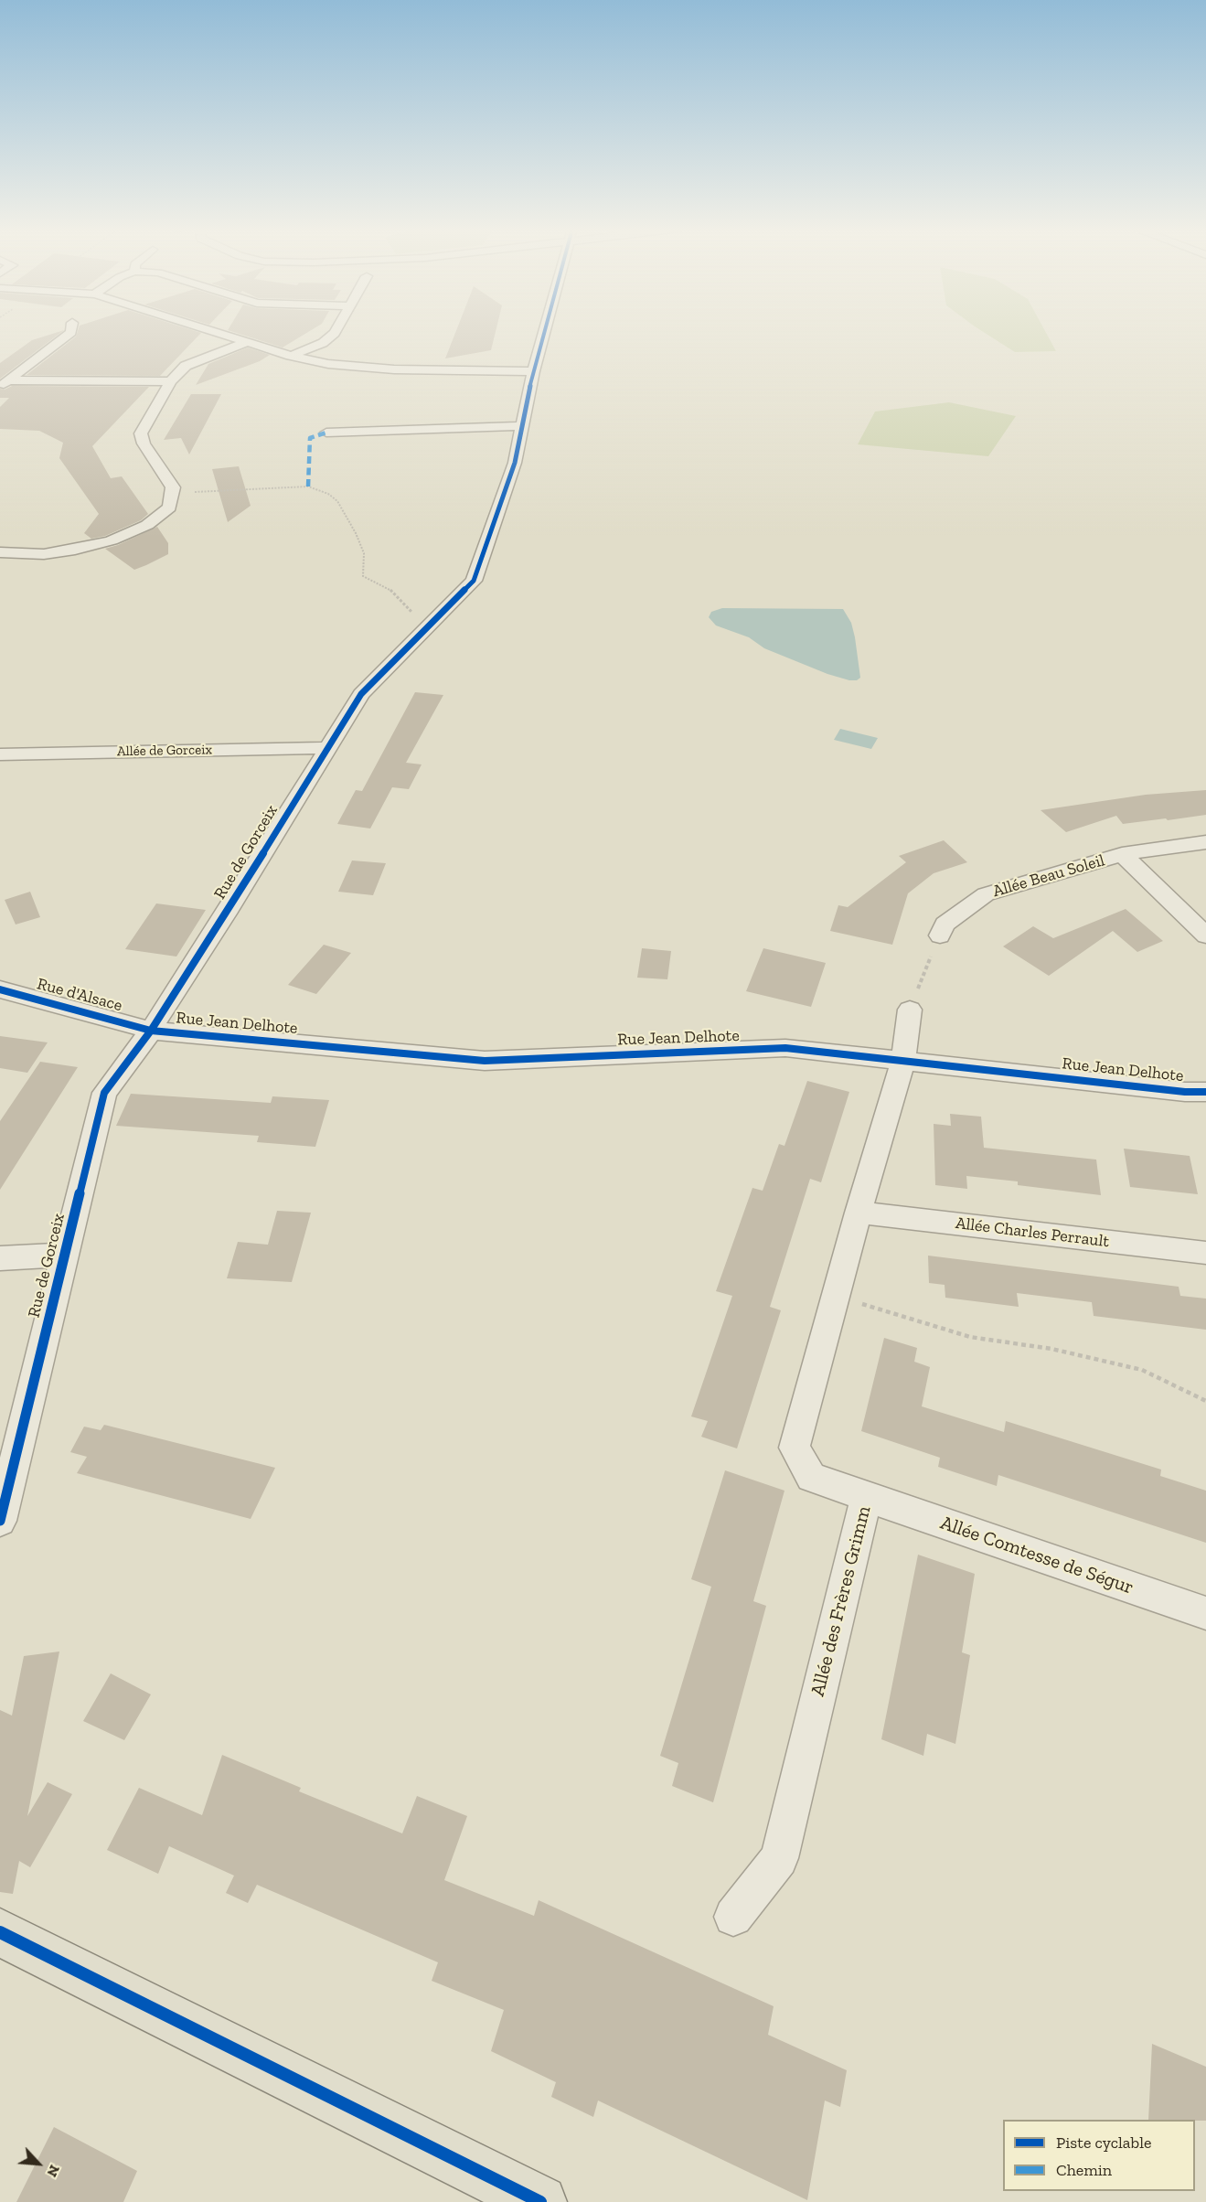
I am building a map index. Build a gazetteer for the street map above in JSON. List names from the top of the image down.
{
  "streets": {
    "street": [
      "Allée de Gorceix",
      "Rue de Gorceix",
      "Allée Beau Soleil",
      "Rue d'Alsace",
      "Rue Jean Delhote",
      "Allée Charles Perrault",
      "Allée Comtesse de Ségur",
      "Allée des Frères Grimm"
    ]
  },
  "crossings": [
    ["Allée de Gorceix", "Rue de Gorceix"],
    ["Rue de Gorceix", "Rue d'Alsace"],
    ["Rue de Gorceix", "Rue Jean Delhote"],
    ["Rue d'Alsace", "Rue Jean Delhote"],
    ["Rue Jean Delhote", "Allée des Frères Grimm"],
    ["Allée Charles Perrault", "Allée des Frères Grimm"],
    ["Allée Comtesse de Ségur", "Allée des Frères Grimm"]
  ],
  "legend": ["Piste cyclable", "Chemin"],
  "north": "bottom right"
}
